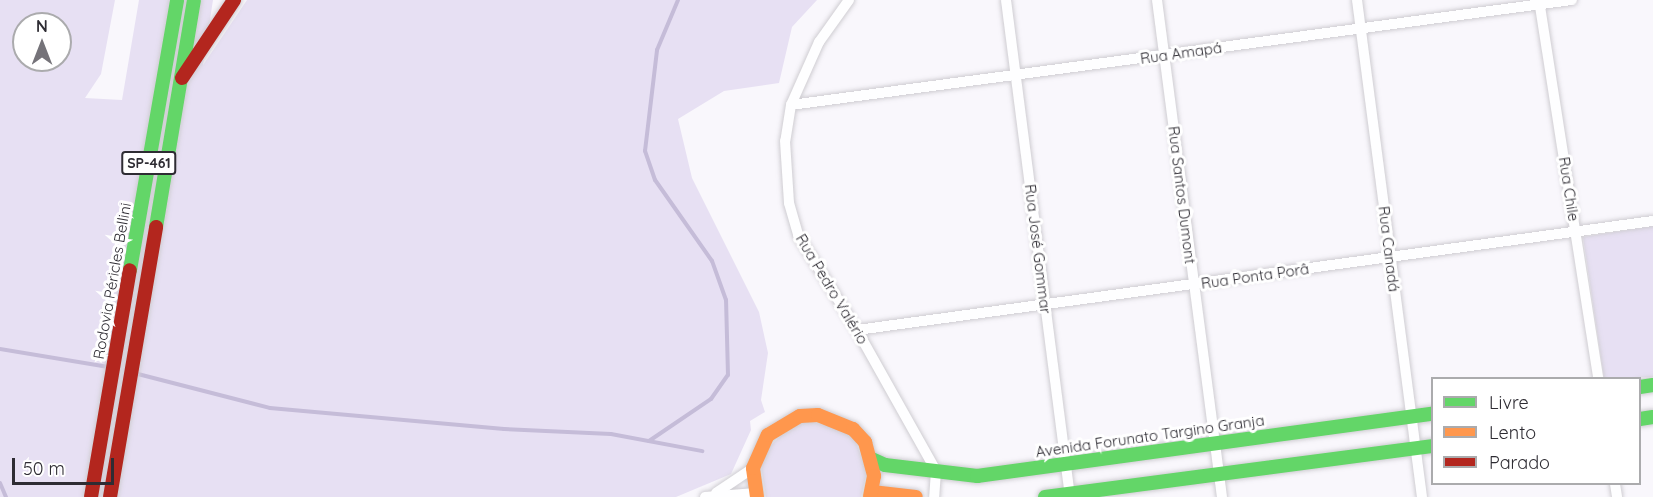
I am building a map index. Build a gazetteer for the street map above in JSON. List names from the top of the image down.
{
  "streets": {
    "street": [
      "Rua Amapá",
      "SP-461",
      "Rua Chile",
      "Rua Santos Dumont",
      "Rua José Gommar",
      "Rua Canadá",
      "Rua Ponta Porâ",
      "Rodovia Péricles Bellini",
      "Rua Pedro Valério",
      "Avenida Forunato Targino Granja"
    ]
  },
  "crossings": [
    ["Rua Amapá", "Rua Chile"],
    ["Rua Amapá", "Rua Santos Dumont"],
    ["Rua Amapá", "Rua José Gommar"],
    ["Rua Amapá", "Rua Canadá"],
    ["Rua Amapá", "Rua Pedro Valério"],
    ["Rua Chile", "Rua Ponta Porâ"],
    ["Rua Santos Dumont", "Rua Ponta Porâ"],
    ["Rua Santos Dumont", "Avenida Forunato Targino Granja"],
    ["Rua José Gommar", "Rua Ponta Porâ"],
    ["Rua José Gommar", "Avenida Forunato Targino Granja"],
    ["Rua Canadá", "Rua Ponta Porâ"],
    ["Rua Canadá", "Avenida Forunato Targino Granja"],
    ["Rua Ponta Porâ", "Rua Pedro Valério"],
    ["Rua Pedro Valério", "Avenida Forunato Targino Granja"]
  ],
  "legend": ["Livre", "Lento", "Parado"],
  "scale_bar": "50 m",
  "north": "top"
}
